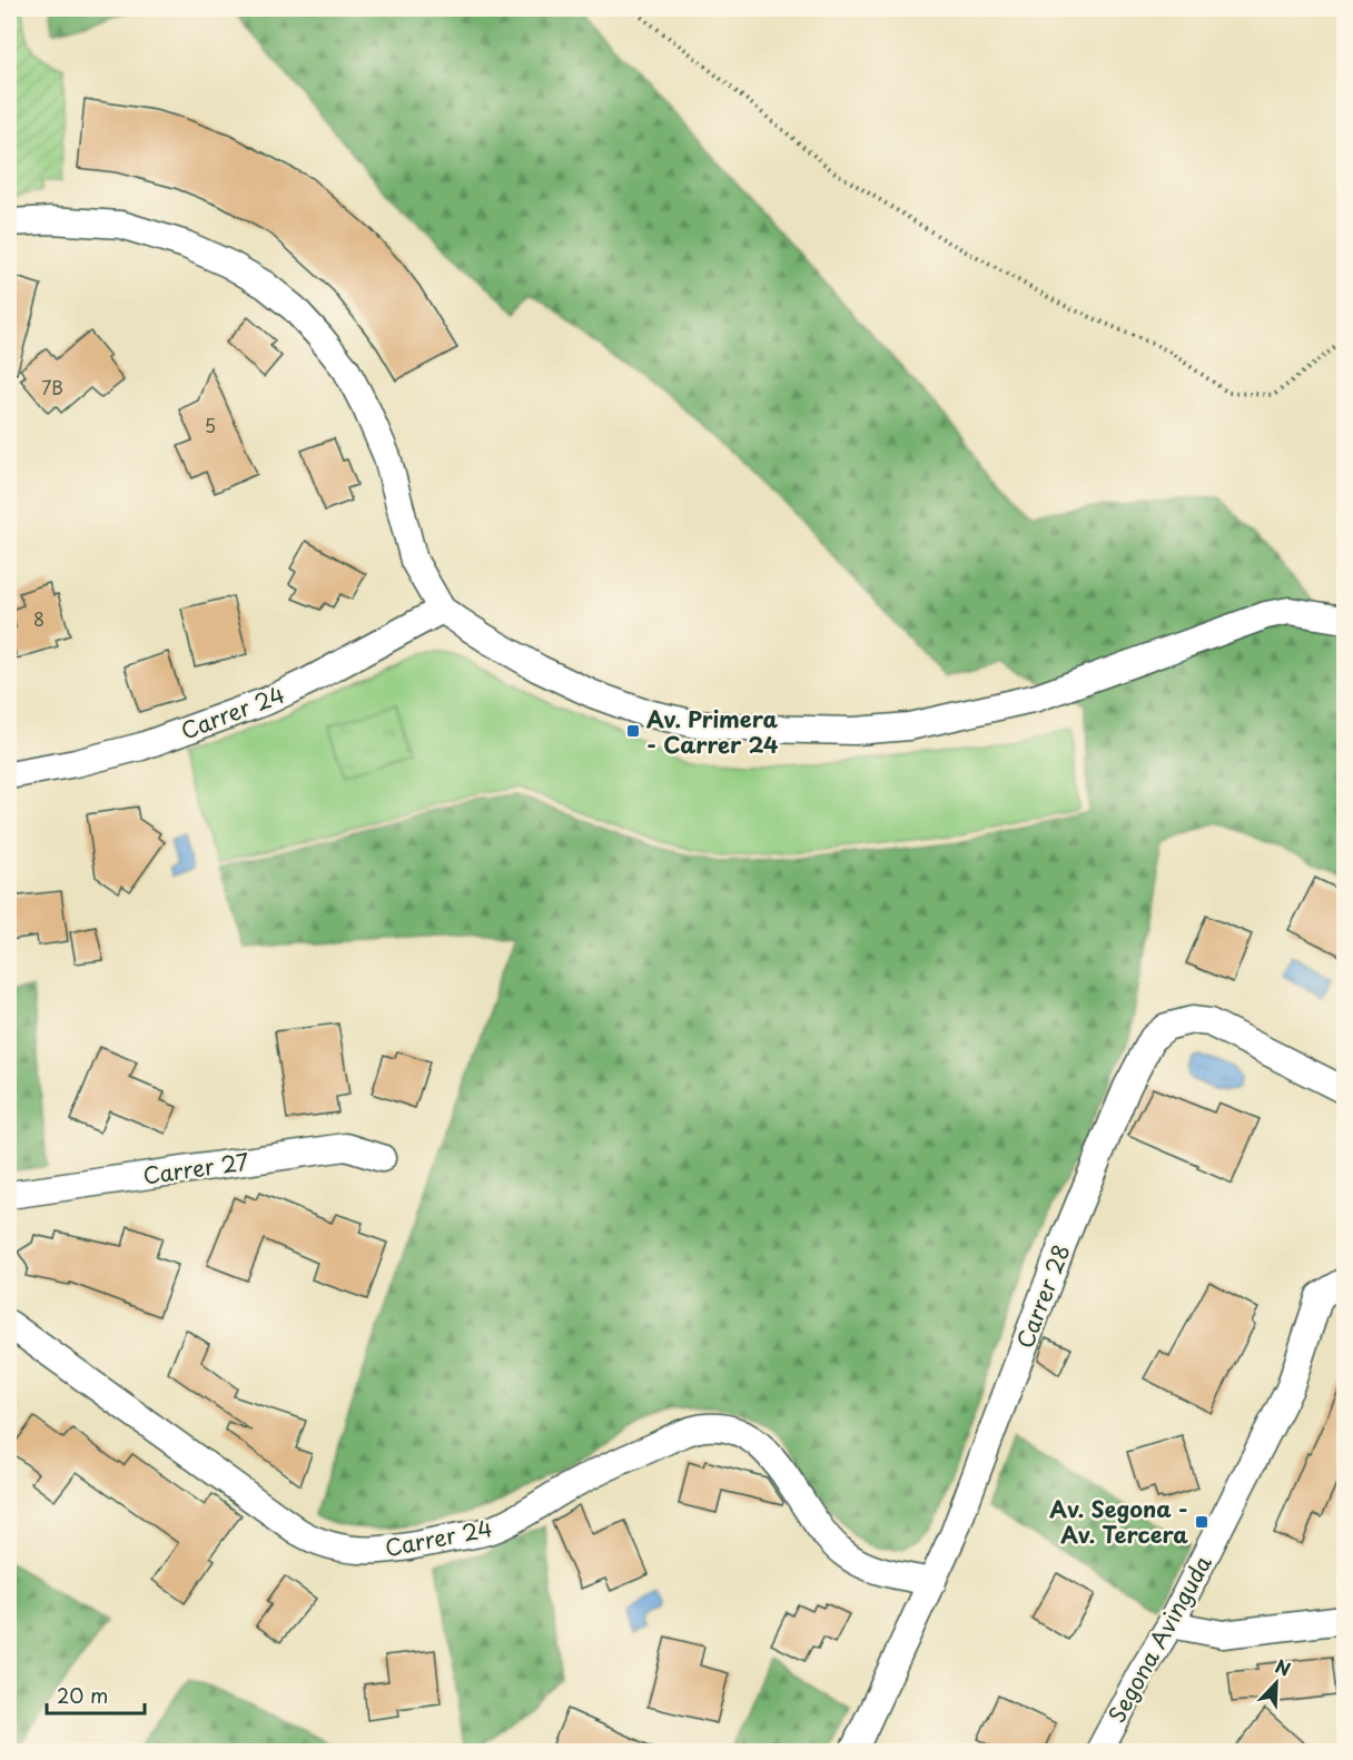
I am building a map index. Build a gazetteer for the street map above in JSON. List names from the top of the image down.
{
  "streets": {
    "street": [
      "Carrer 24",
      "Carrer 27",
      "Carrer 28",
      "Segona Avinguda"
    ]
  },
  "crossings": [
    ["Carrer 24", "Carrer 28"]
  ],
  "places": {
    "transit": ["Av. Primera - Carrer 24", "Av. Segona - Av. Tercera"]
  },
  "house_numbers": ["7B", "5", "8"],
  "scale_bar": "20 m",
  "north": "top right"
}
